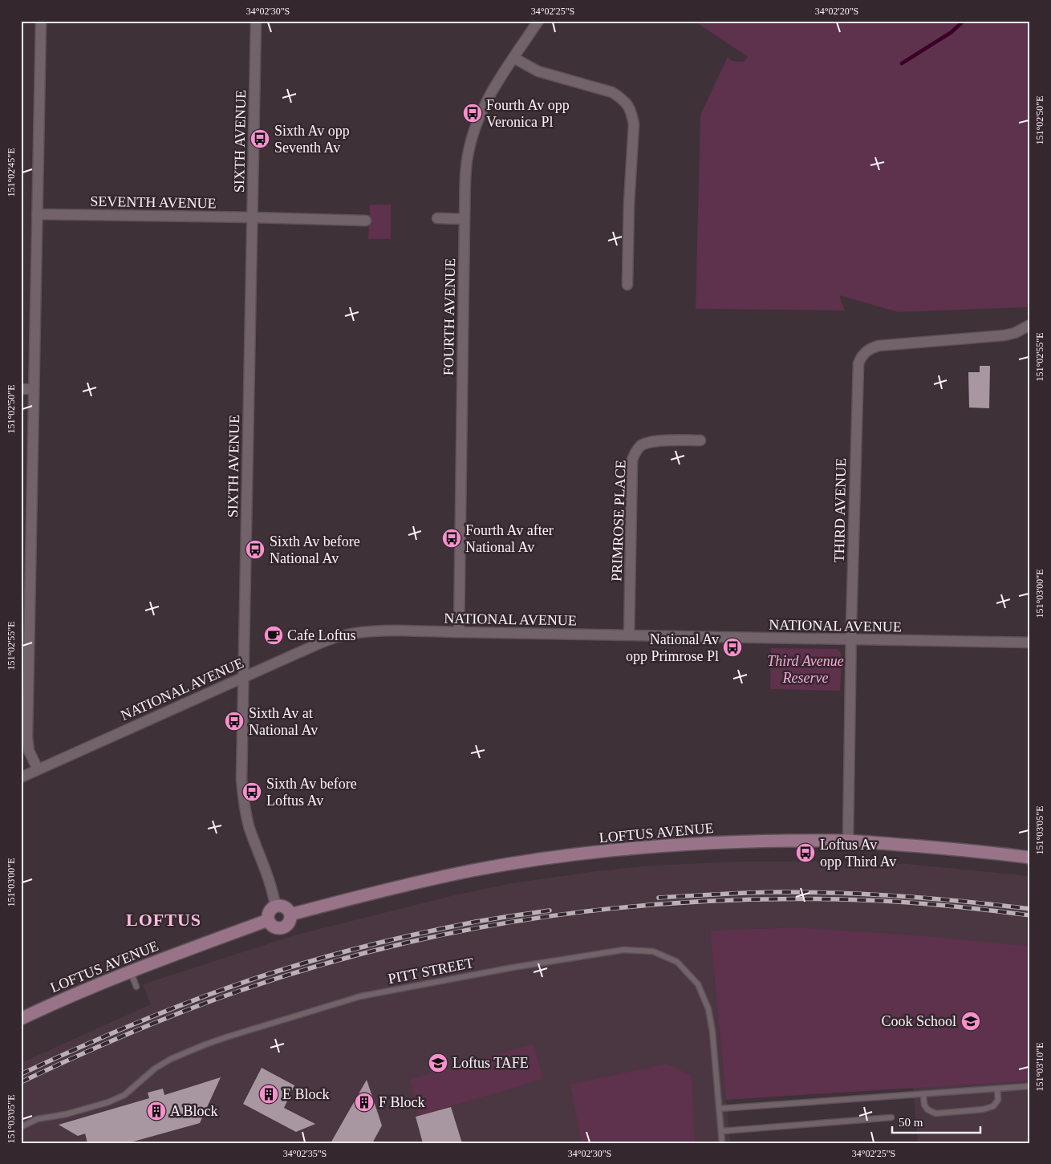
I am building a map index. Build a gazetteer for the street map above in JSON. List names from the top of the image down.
{
  "streets": {
    "street": [
      "SIXTH AVENUE",
      "SEVENTH AVENUE",
      "FOURTH AVENUE",
      "THIRD AVENUE",
      "PRIMROSE PLACE",
      "NATIONAL AVENUE",
      "LOFTUS AVENUE"
    ],
    "lane": ["PITT STREET"]
  },
  "crossings": [
    ["SIXTH AVENUE", "SEVENTH AVENUE"],
    ["SIXTH AVENUE", "NATIONAL AVENUE"],
    ["SIXTH AVENUE", "LOFTUS AVENUE"],
    ["FOURTH AVENUE", "NATIONAL AVENUE"],
    ["THIRD AVENUE", "NATIONAL AVENUE"],
    ["THIRD AVENUE", "LOFTUS AVENUE"],
    ["PRIMROSE PLACE", "NATIONAL AVENUE"]
  ],
  "districts": ["LOFTUS"],
  "parks": ["Third Avenue Reserve"],
  "places": {
    "bus stop": [
      "Fourth Av opp Veronica Pl",
      "Sixth Av opp Seventh Av",
      "Fourth Av after National Av",
      "Sixth Av before National Av",
      "National Av opp Primrose Pl",
      "Sixth Av at National Av",
      "Sixth Av before Loftus Av",
      "Loftus Av opp Third Av"
    ],
    "cafe": ["Cafe Loftus"],
    "school or university": ["Cook School", "Loftus TAFE"],
    "building": ["E Block", "F Block", "A Block"]
  },
  "scale_bar": "50 m",
  "coordinates": [
    "34°02'30\"S",
    "34°02'25\"S",
    "34°02'20\"S",
    "151°02'50\"E",
    "151°02'45\"E",
    "151°02'55\"E",
    "151°03'00\"E",
    "151°03'05\"E",
    "151°03'10\"E",
    "34°02'35\"S"
  ]
}
